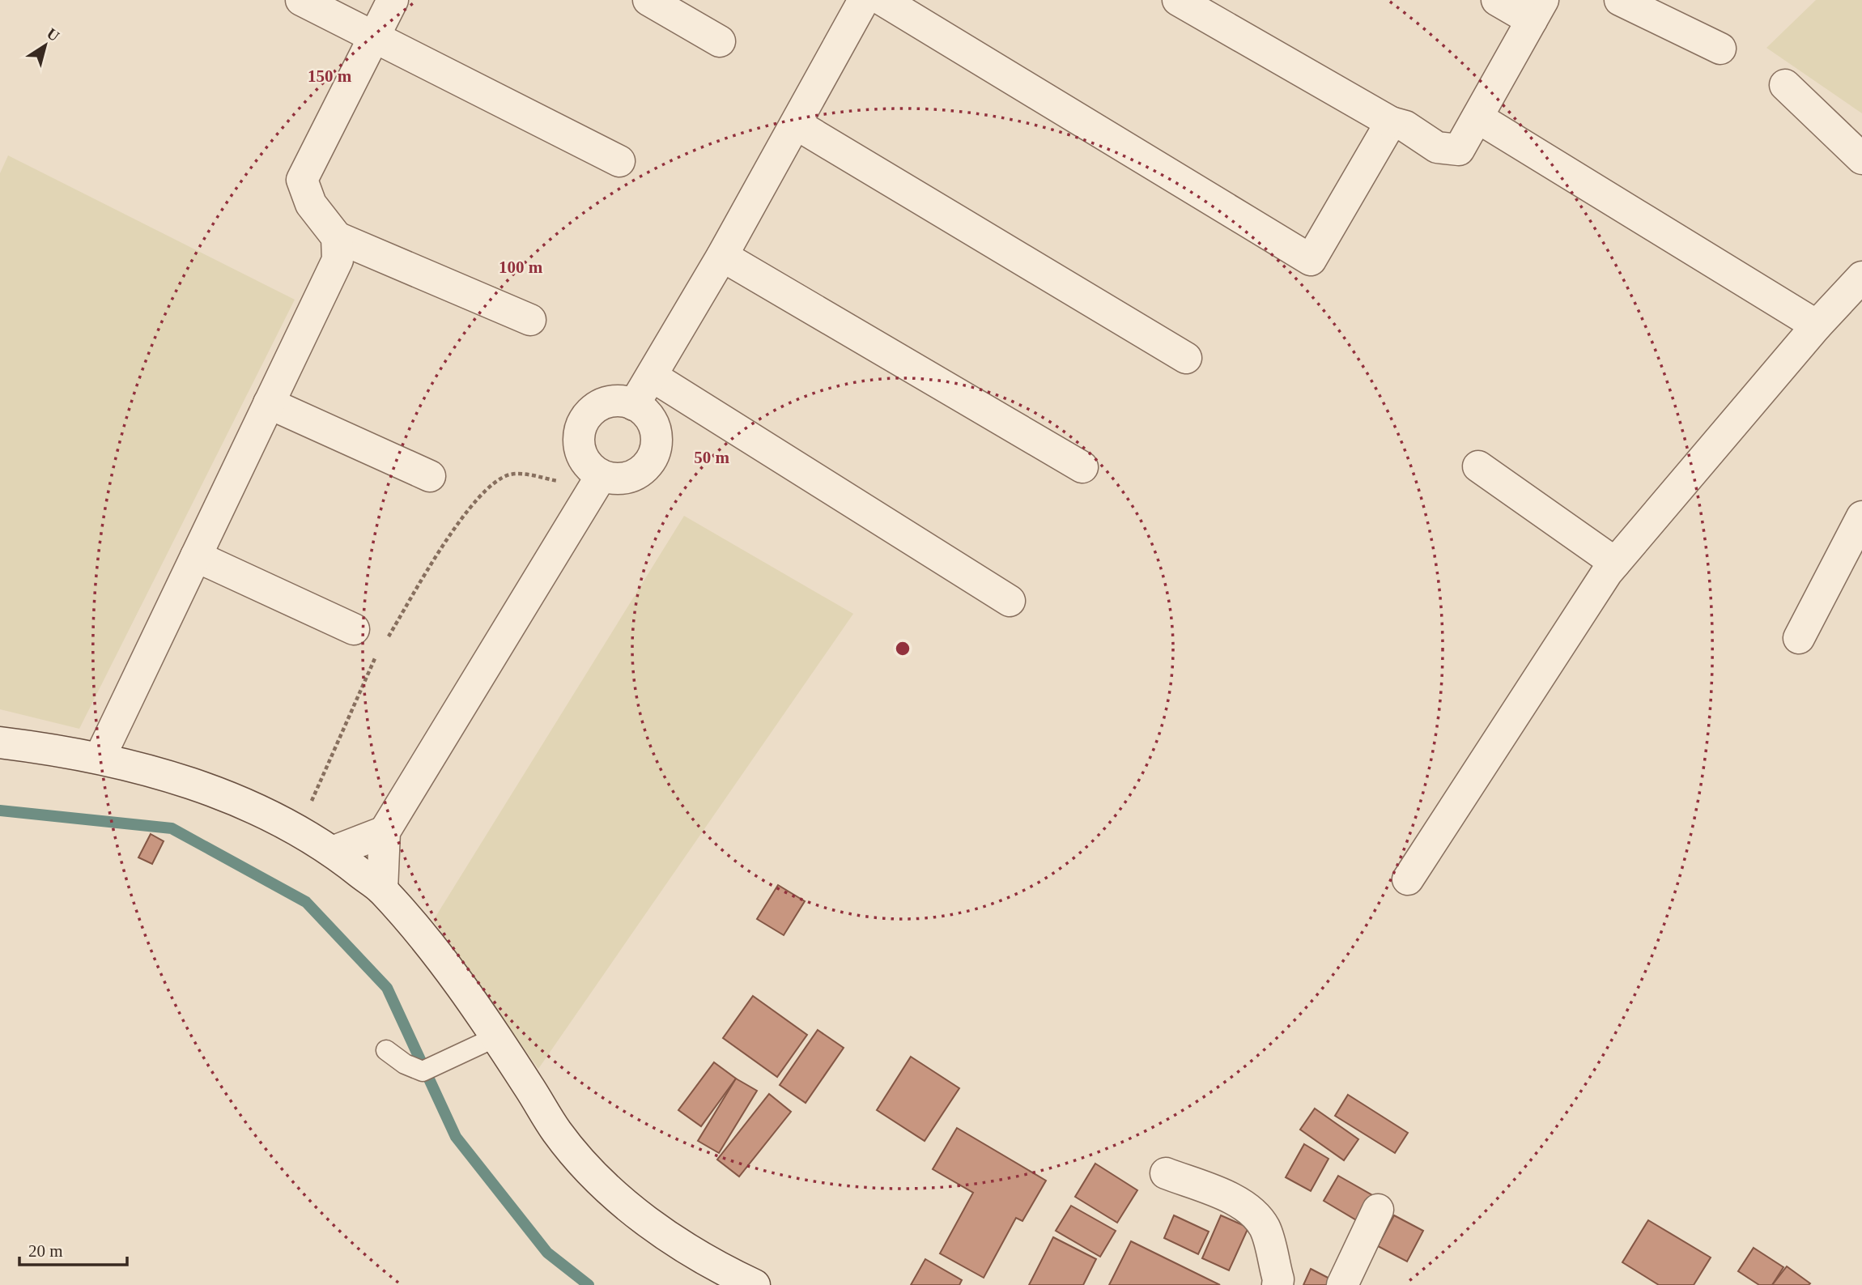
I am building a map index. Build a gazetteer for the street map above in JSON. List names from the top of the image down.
{
  "scale_bar": "20 m",
  "north": "top right",
  "rings": ["150 m", "100 m", "50 m"]
}
